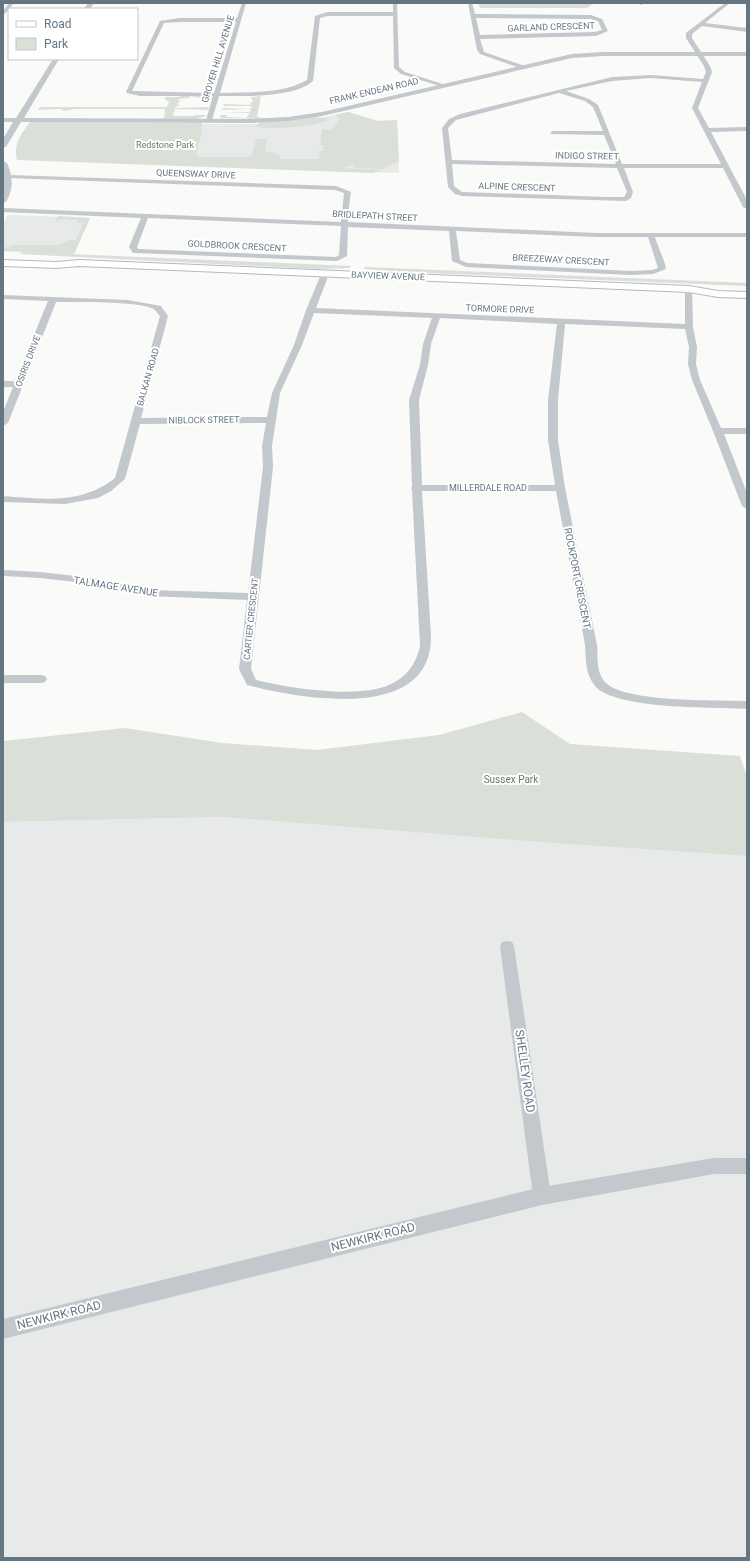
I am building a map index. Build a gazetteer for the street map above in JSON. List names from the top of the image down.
{
  "streets": {
    "main road": ["BAYVIEW AVENUE"],
    "street": [
      "GARLAND CRESCENT",
      "GROVER HILL AVENUE",
      "FRANK ENDEAN ROAD",
      "INDIGO STREET",
      "QUEENSWAY DRIVE",
      "ALPINE CRESCENT",
      "BRIDLEPATH STREET",
      "GOLDBROOK CRESCENT",
      "BREEZEWAY CRESCENT",
      "TORMORE DRIVE",
      "OSIRIS DRIVE",
      "BALKAN ROAD",
      "NIBLOCK STREET",
      "MILLERDALE ROAD",
      "ROCKPORT CRESCENT",
      "TALMAGE AVENUE",
      "CARTIER CRESCENT",
      "SHELLEY ROAD",
      "NEWKIRK ROAD"
    ]
  },
  "crossings": [
    ["GROVER HILL AVENUE", "FRANK ENDEAN ROAD"],
    ["INDIGO STREET", "ALPINE CRESCENT"],
    ["QUEENSWAY DRIVE", "BRIDLEPATH STREET"],
    ["QUEENSWAY DRIVE", "GOLDBROOK CRESCENT"],
    ["BRIDLEPATH STREET", "GOLDBROOK CRESCENT"],
    ["BRIDLEPATH STREET", "BREEZEWAY CRESCENT"],
    ["BAYVIEW AVENUE", "CARTIER CRESCENT"],
    ["TORMORE DRIVE", "ROCKPORT CRESCENT"],
    ["TORMORE DRIVE", "CARTIER CRESCENT"],
    ["OSIRIS DRIVE", "BALKAN ROAD"],
    ["BALKAN ROAD", "NIBLOCK STREET"],
    ["NIBLOCK STREET", "CARTIER CRESCENT"],
    ["MILLERDALE ROAD", "ROCKPORT CRESCENT"],
    ["MILLERDALE ROAD", "CARTIER CRESCENT"],
    ["TALMAGE AVENUE", "CARTIER CRESCENT"],
    ["SHELLEY ROAD", "NEWKIRK ROAD"]
  ],
  "parks": ["Redstone Park", "Sussex Park"],
  "legend": ["Road", "Park"]
}
